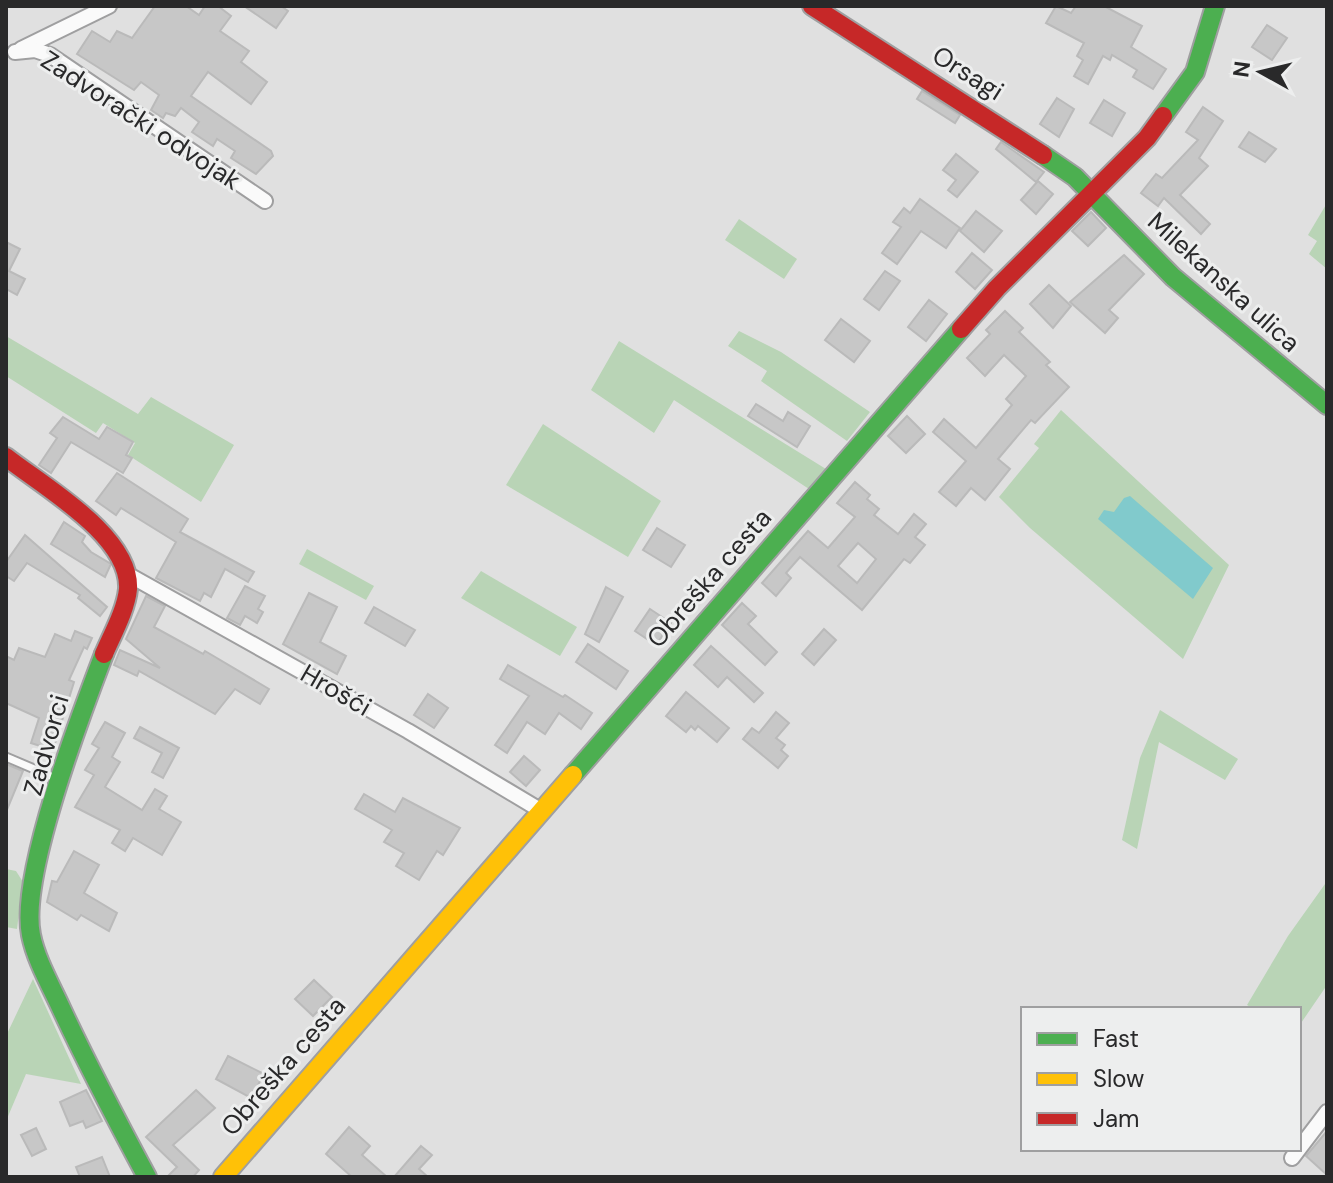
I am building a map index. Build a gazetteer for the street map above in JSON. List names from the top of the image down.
{
  "streets": {
    "main road": [
      "Orsagi",
      "Milekanska ulica",
      "Obreška cesta",
      "Zadvorci"
    ],
    "street": ["Zadvorački odvojak", "Hrošći"]
  },
  "crossings": [
    ["Orsagi", "Milekanska ulica"],
    ["Orsagi", "Obreška cesta"],
    ["Milekanska ulica", "Obreška cesta"],
    ["Obreška cesta", "Hrošći"],
    ["Hrošći", "Zadvorci"]
  ],
  "legend": ["Fast", "Slow", "Jam"],
  "north": "left"
}
